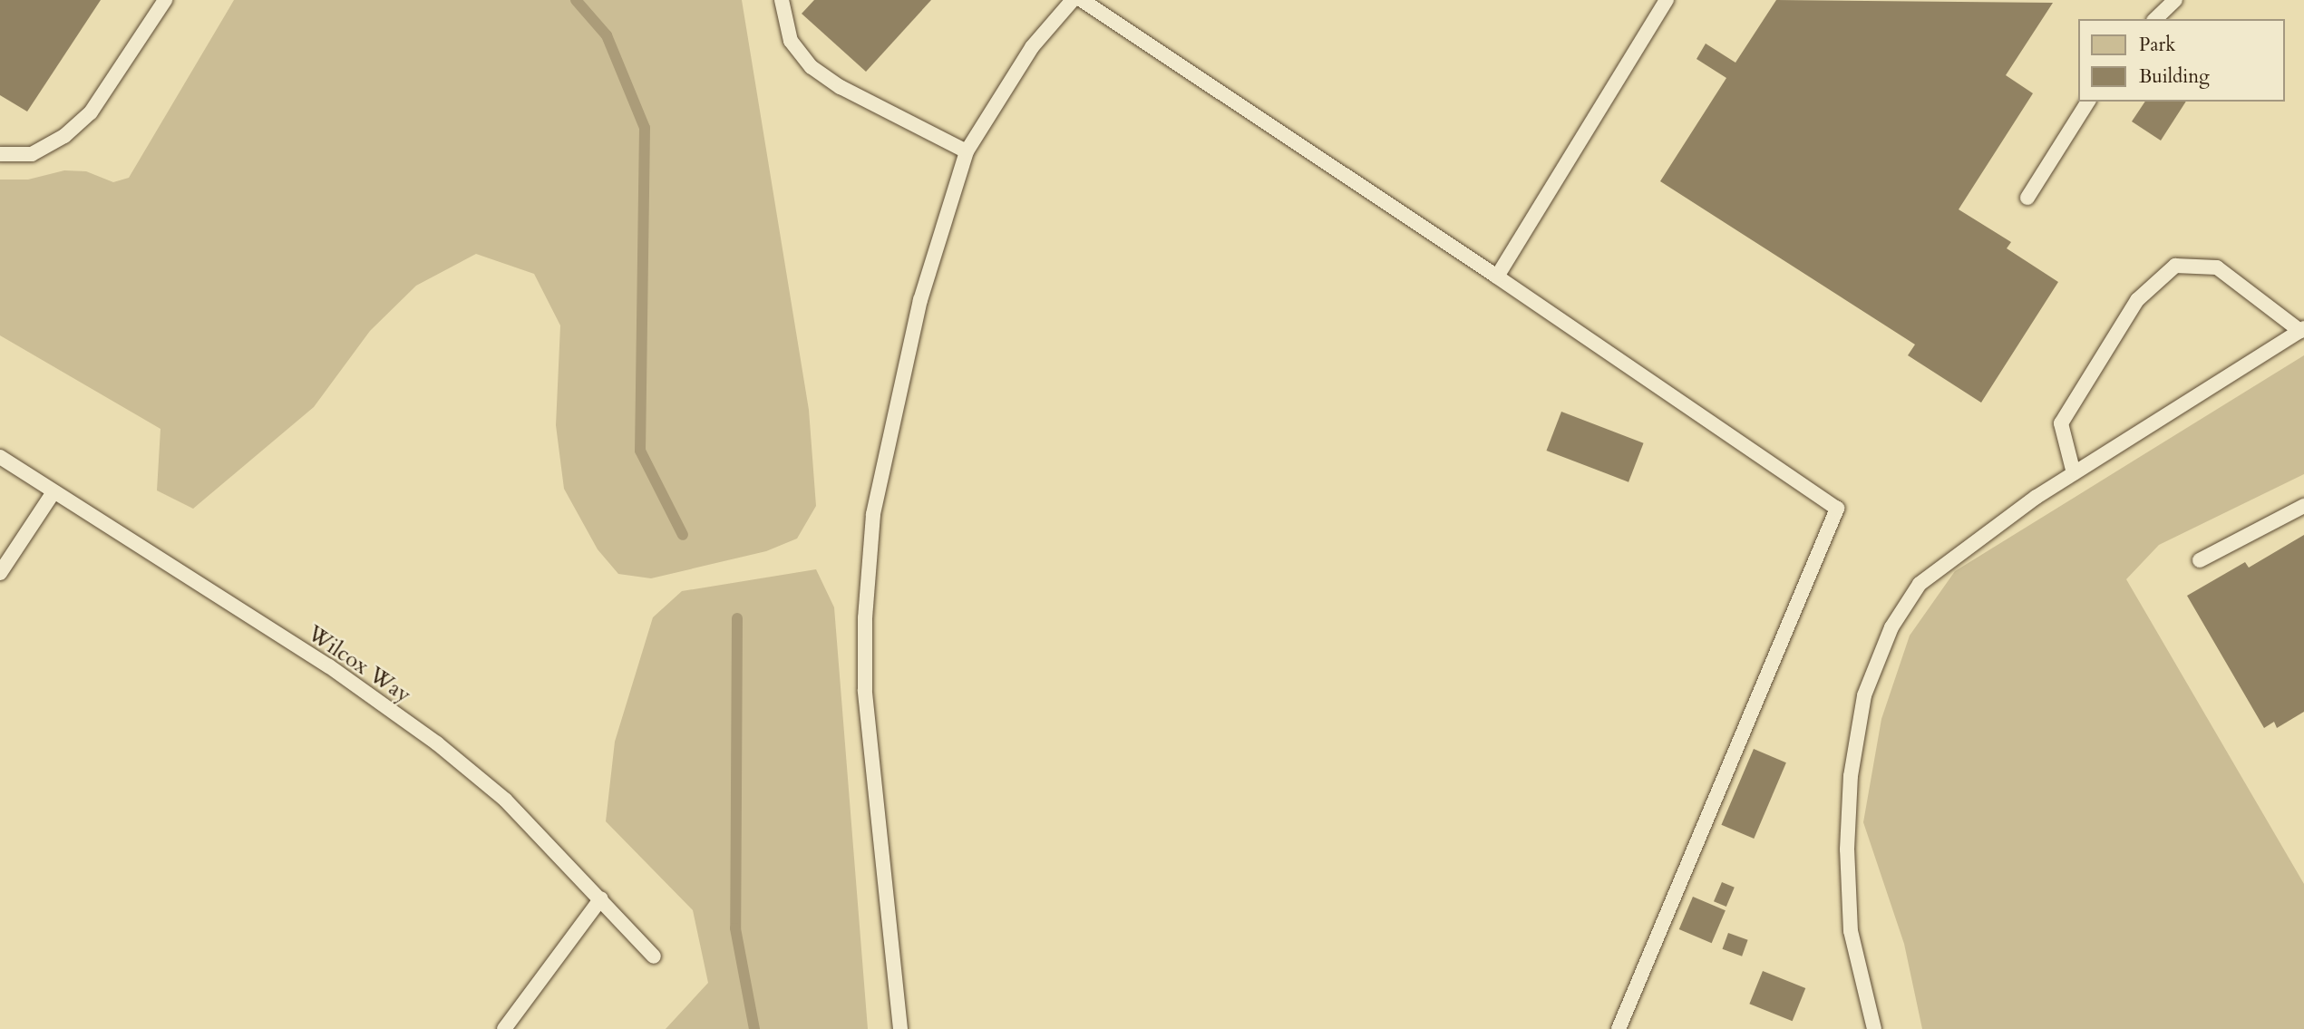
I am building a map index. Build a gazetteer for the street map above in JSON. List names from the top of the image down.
{
  "streets": {
    "lane": ["Wilcox Way"]
  },
  "legend": ["Park", "Building"]
}
